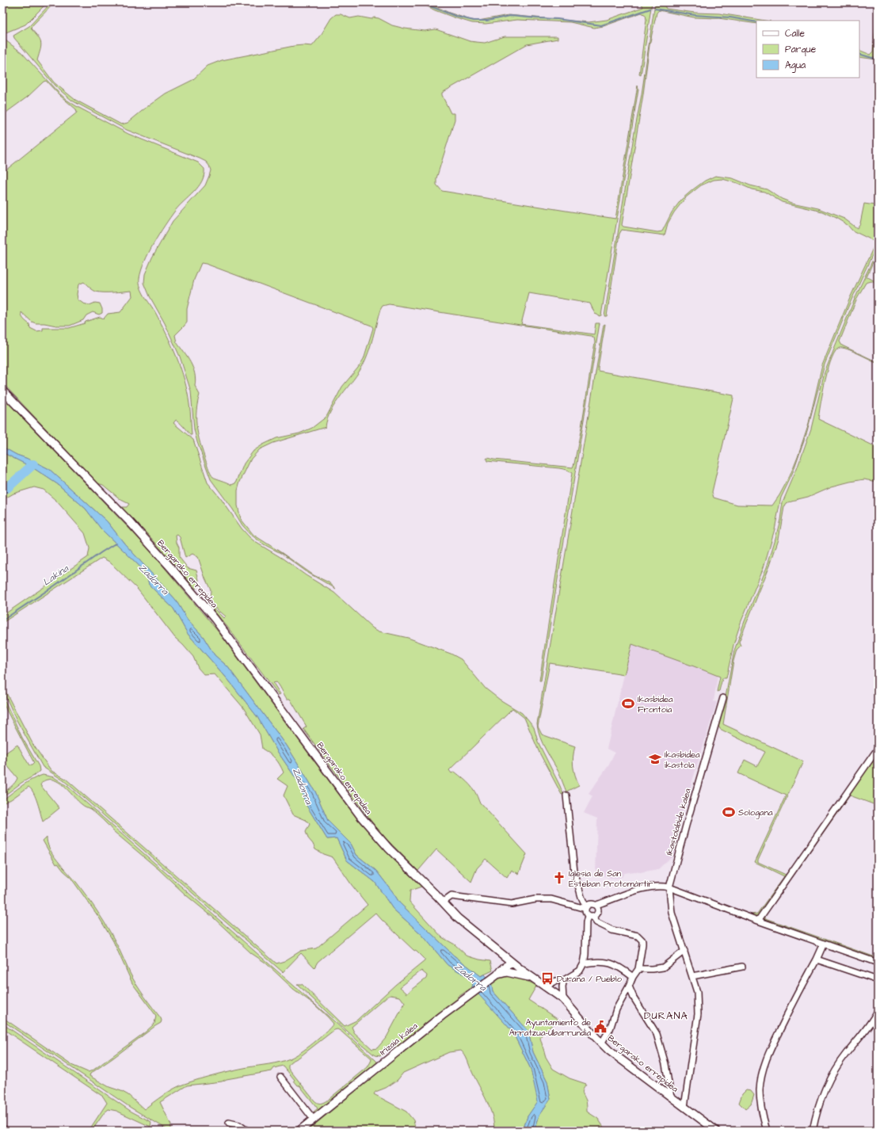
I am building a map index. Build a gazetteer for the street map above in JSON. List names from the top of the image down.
{
  "streets": {
    "street": ["Bergarako errepidea", "Ikastolabide kalea", "Irizaia kalea"]
  },
  "crossings": [
    ["Bergarako errepidea", "Ikastolabide kalea"],
    ["Bergarako errepidea", "Irizaia kalea"]
  ],
  "districts": ["DURANA"],
  "water": ["Lakina", "Zadorra"],
  "places": {
    "sports": ["Ikasbidea Frontoia", "Sologana"],
    "school or university": ["Ikasbidea ikastola"],
    "church": ["Iglesia de San Esteban Protomártir"],
    "bus stop": ["Durana / Pueblo"],
    "public building": ["Ayuntamiento de Arratzua-Ubarrundia"]
  },
  "legend": ["Calle", "Parque", "Agua"]
}
